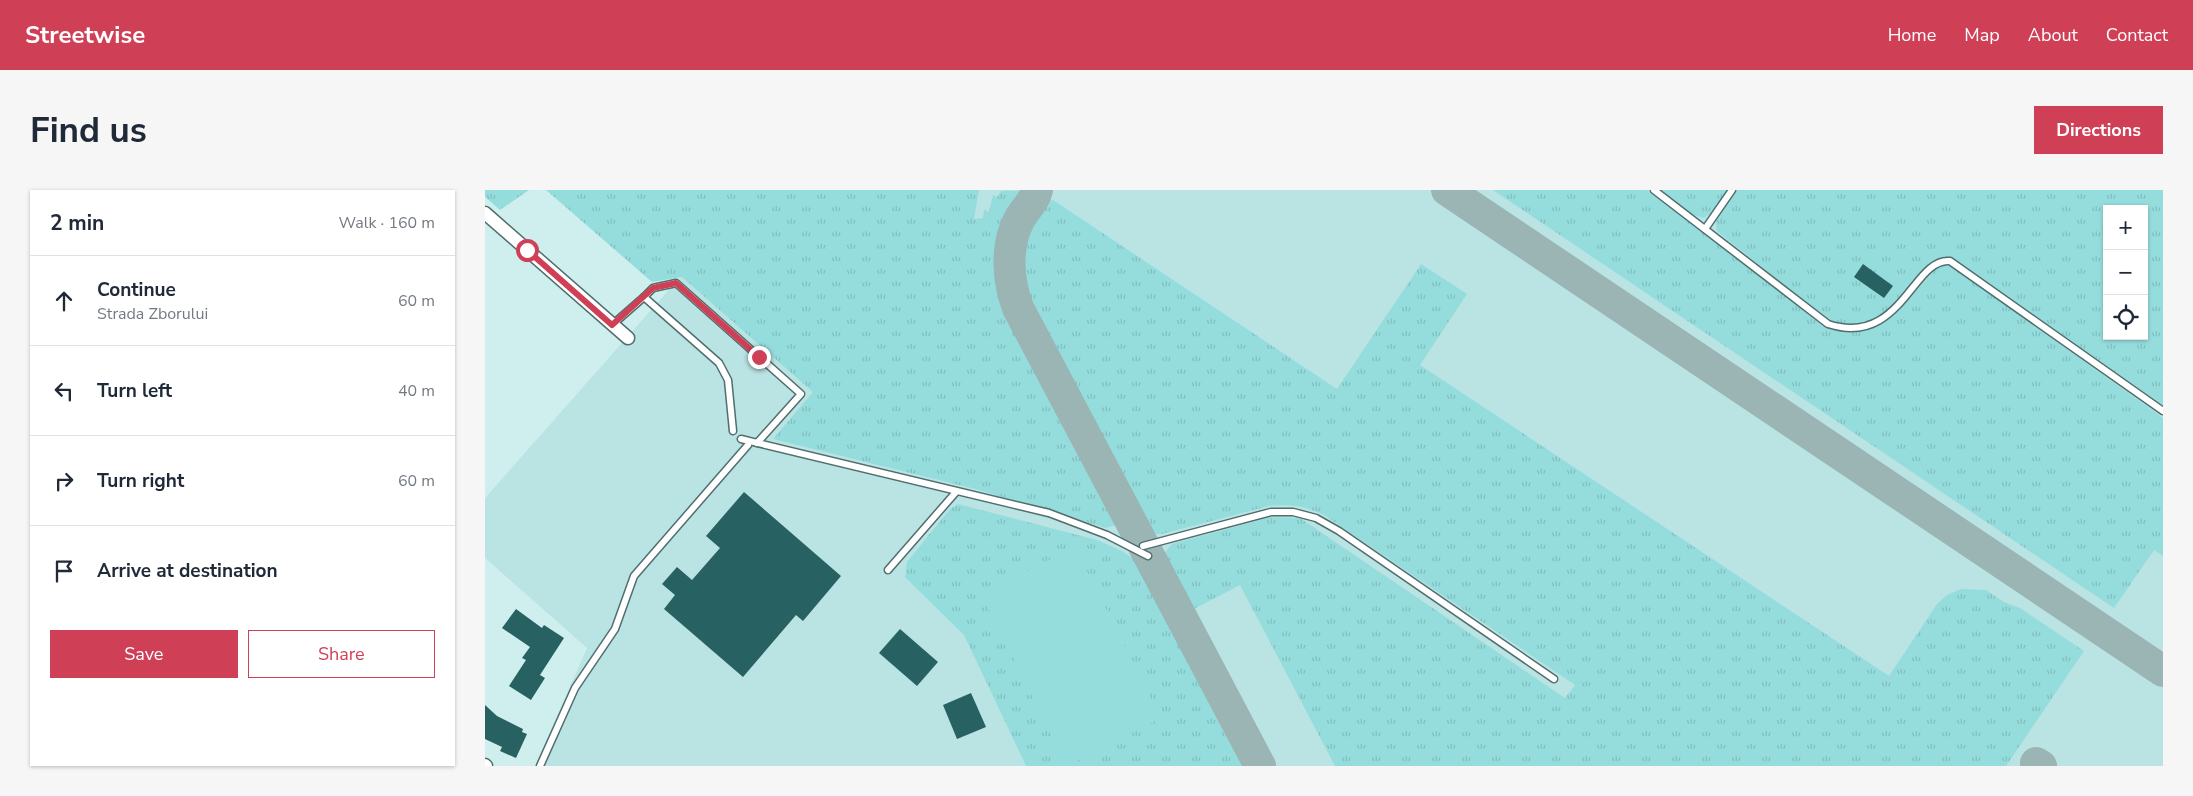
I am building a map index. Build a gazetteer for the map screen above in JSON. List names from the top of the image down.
{
  "page": {
    "header": "Streetwise",
    "nav": [
      "Home",
      "Map",
      "About",
      "Contact"
    ],
    "buttons": [
      "Directions",
      ["Save", "Share"]
    ],
    "title": "Find us",
    "heading": ["2 min", "Walk · 160 m"],
    "map_buttons": ["+", "−"],
    "list": [
      ["Continue", "Strada Zborului", "60 m"],
      ["Turn left", "40 m"],
      ["Turn right", "60 m"],
      "Arrive at destination"
    ]
  }
}
